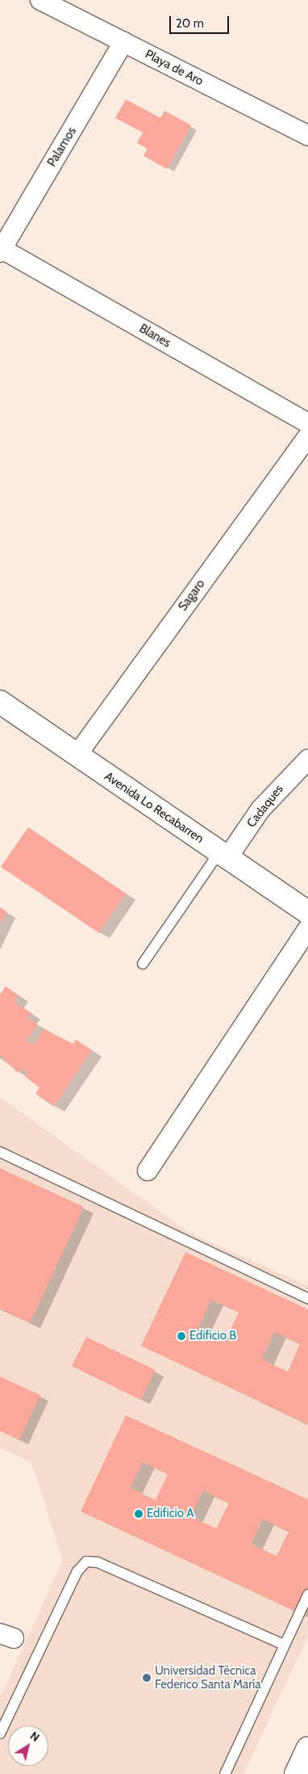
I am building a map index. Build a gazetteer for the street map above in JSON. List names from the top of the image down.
{
  "streets": {
    "street": [
      "Playa de Aro",
      "Palamos",
      "Blanes",
      "Sagaro",
      "Cadaques",
      "Avenida Lo Recabarren"
    ]
  },
  "crossings": [
    ["Playa de Aro", "Palamos"],
    ["Palamos", "Blanes"],
    ["Sagaro", "Avenida Lo Recabarren"],
    ["Cadaques", "Avenida Lo Recabarren"]
  ],
  "places": ["Edificio B", "Edificio A", "Universidad Técnica Federico Santa María"],
  "scale_bar": "20 m",
  "north": "top right"
}
